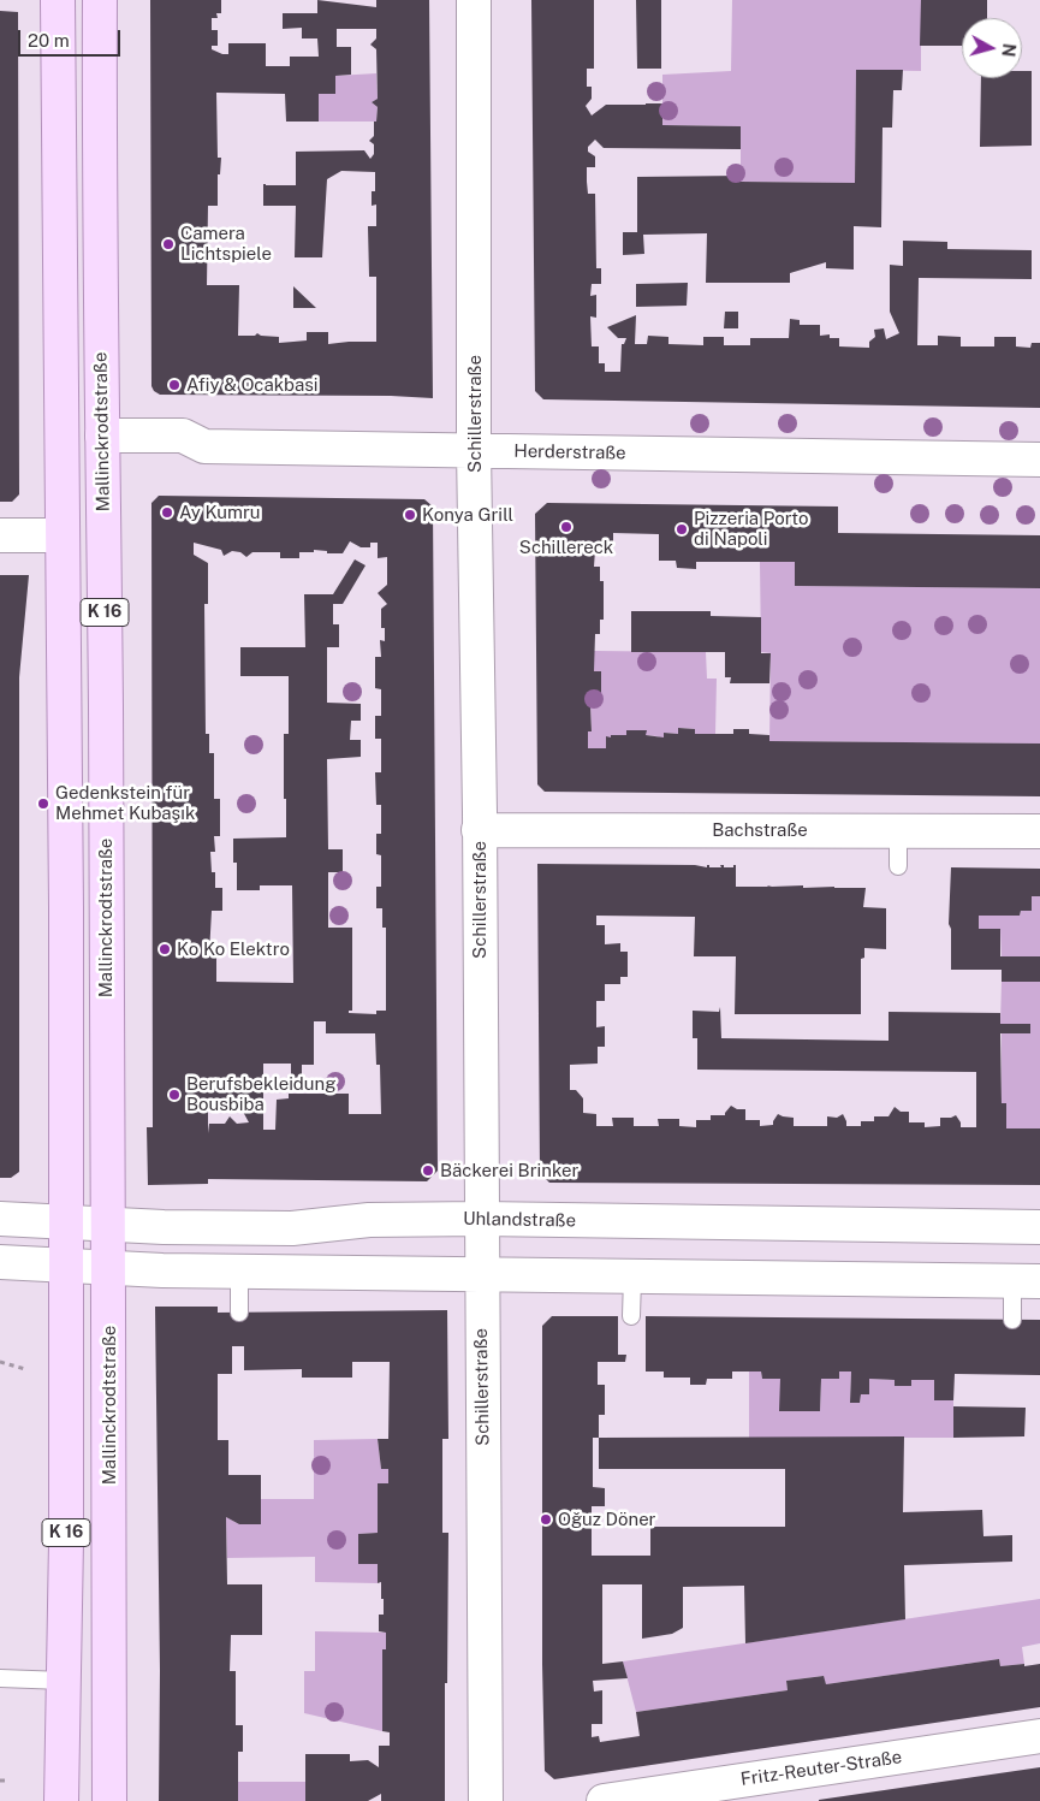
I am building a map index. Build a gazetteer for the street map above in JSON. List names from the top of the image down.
{
  "streets": {
    "main road": ["Mallinckrodtstraße", "K 16"],
    "street": [
      "Schillerstraße",
      "Herderstraße",
      "Bachstraße",
      "Uhlandstraße",
      "Fritz-Reuter-Straße"
    ]
  },
  "crossings": [
    ["Schillerstraße", "Herderstraße"],
    ["Schillerstraße", "Bachstraße"],
    ["Schillerstraße", "Uhlandstraße"],
    ["Mallinckrodtstraße", "Herderstraße"],
    ["Mallinckrodtstraße", "Uhlandstraße"],
    ["K 16", "Uhlandstraße"]
  ],
  "places": [
    "Camera Lichtspiele",
    "Afiy & Ocakbasi",
    "Ay Kumru",
    "Konya Grill",
    "Schillereck",
    "Pizzeria Porto di Napoli",
    "Gedenkstein für Mehmet Kubaşık",
    "Ko Ko Elektro",
    "Berufsbekleidung Bousbiba",
    "Bäckerei Brinker",
    "Oğuz Döner"
  ],
  "scale_bar": "20 m",
  "north": "right"
}
